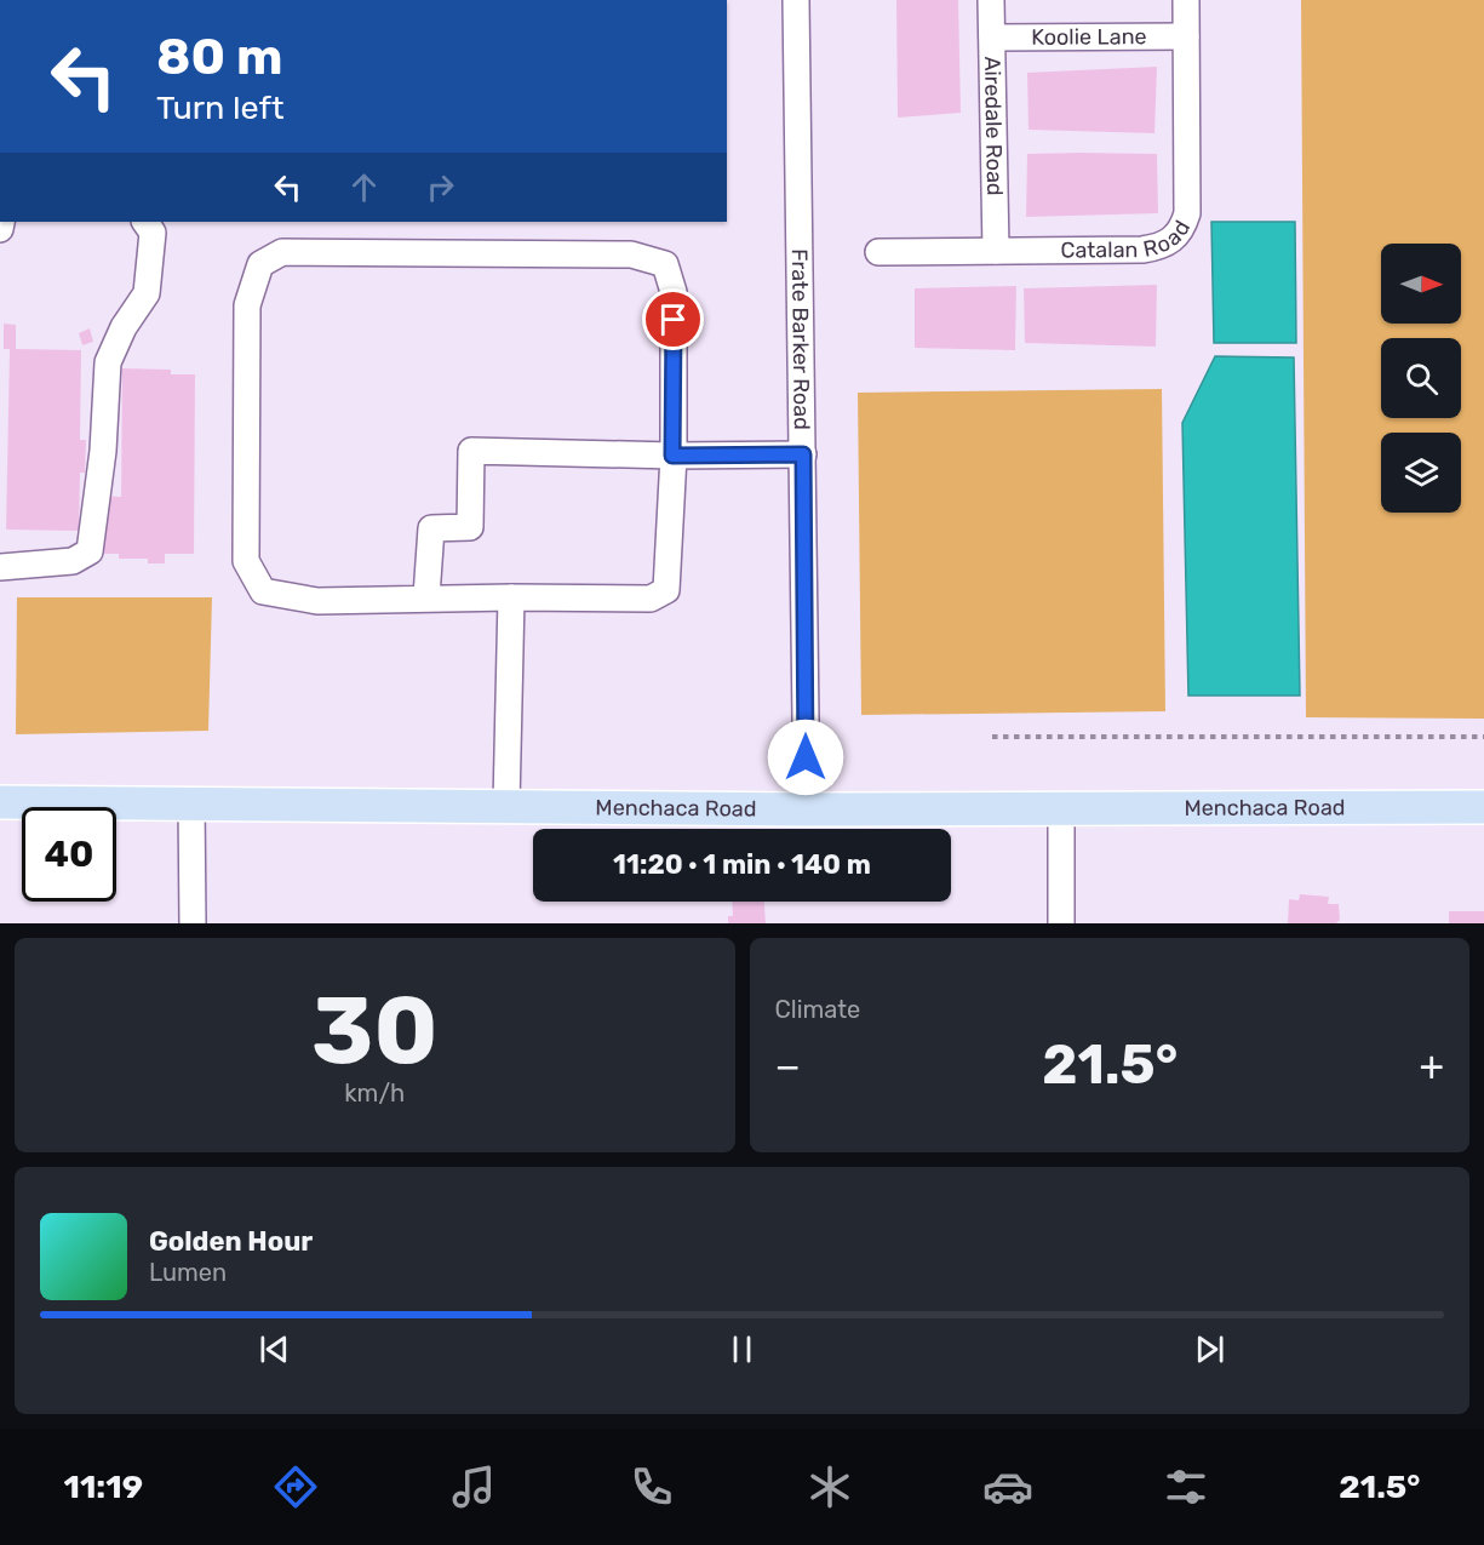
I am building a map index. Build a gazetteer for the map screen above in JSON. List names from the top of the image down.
{
  "streets": {
    "main road": ["Menchaca Road"],
    "street": [
      "Koolie Lane",
      "Airedale Road",
      "Catalan Road",
      "Frate Barker Road"
    ]
  },
  "crossings": [
    ["Koolie Lane", "Airedale Road"],
    ["Koolie Lane", "Catalan Road"],
    ["Airedale Road", "Catalan Road"],
    ["Frate Barker Road", "Menchaca Road"]
  ],
  "north": "right",
  "page": {
    "turn": ["80 m", "Turn left"],
    "limit": "40",
    "trip": "11:20 · 1 min · 140 m",
    "tile": [
      ["30", "km/h"],
      "Climate"
    ],
    "heat": ["−", "21.5°", "+"],
    "song": ["Golden Hour", "Lumen"],
    "tabs": ["11:19", "21.5°"]
  }
}
